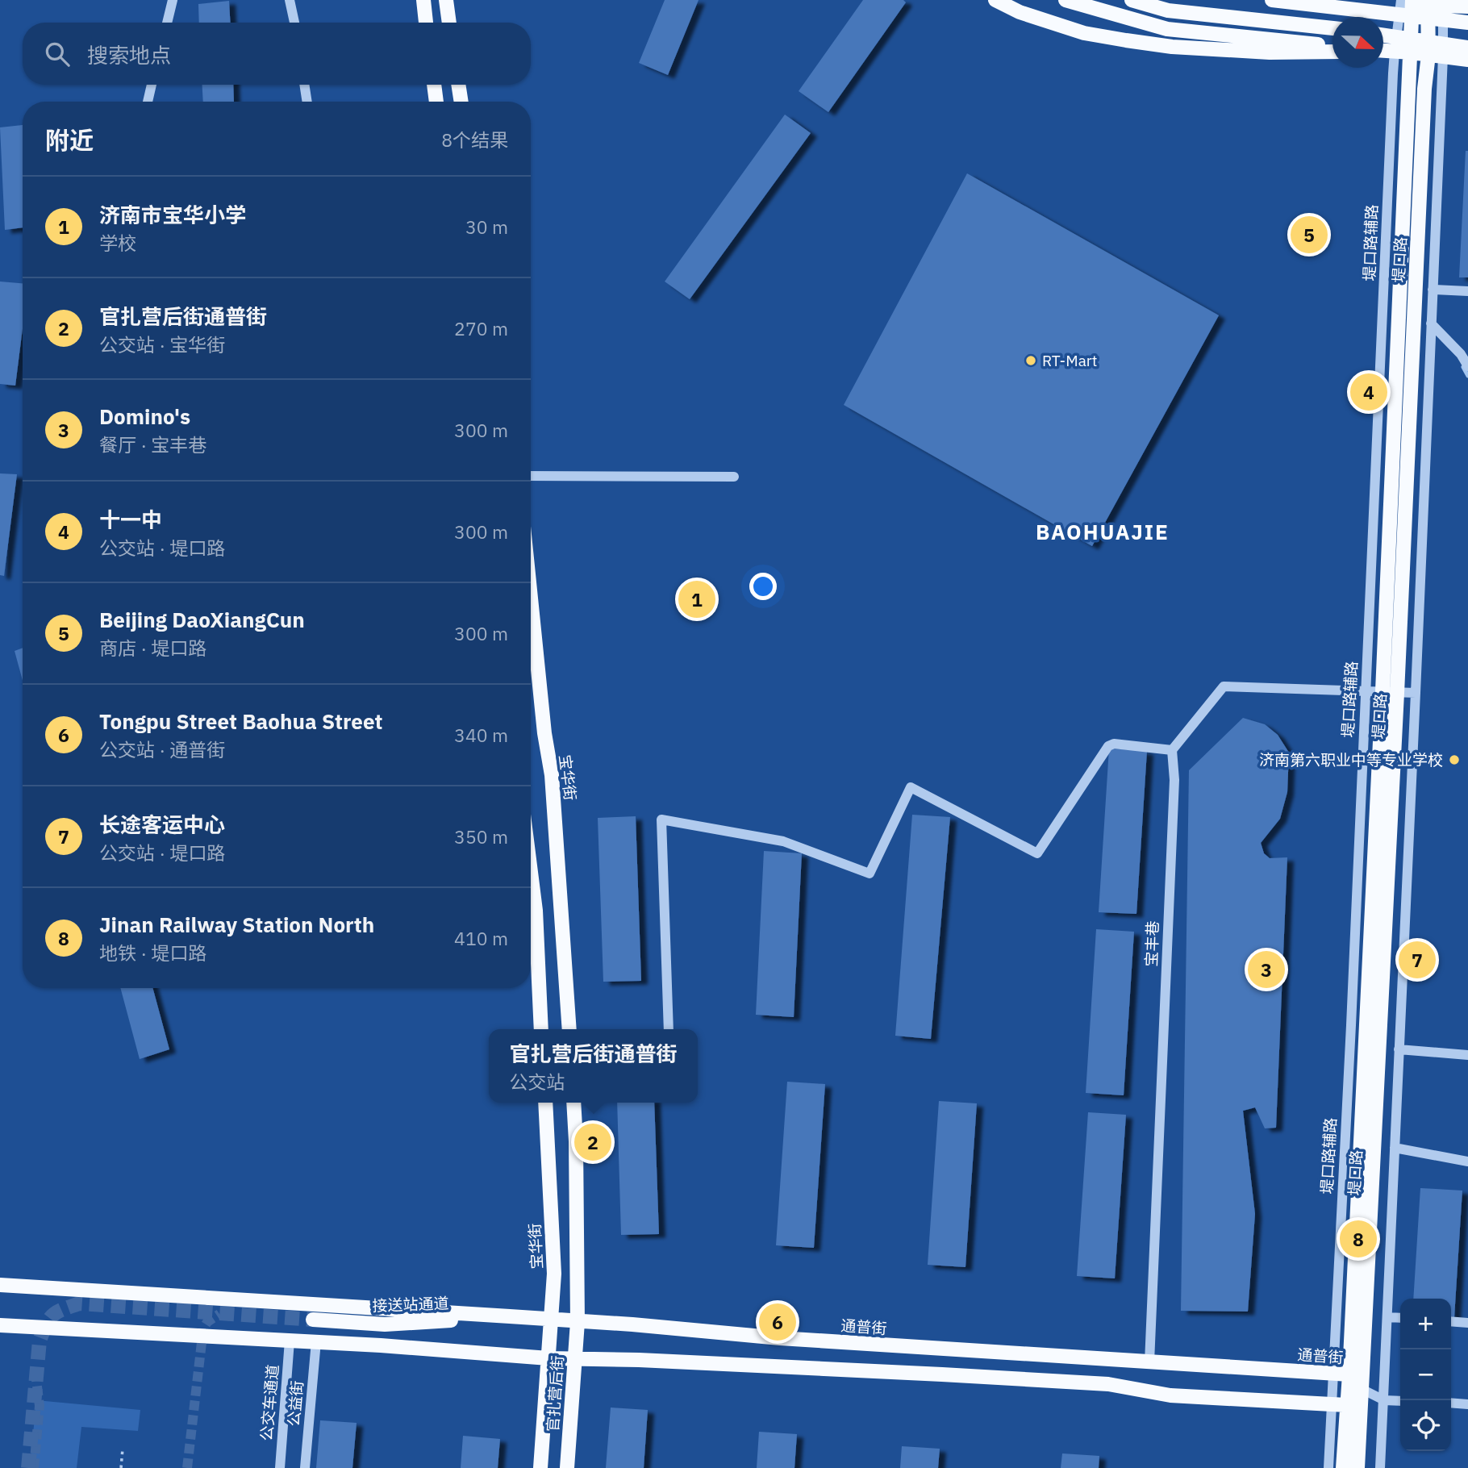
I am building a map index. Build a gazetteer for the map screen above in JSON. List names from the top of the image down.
{
  "streets": {
    "main road": [
      "堤口路",
      "宝华街",
      "接送站通道",
      "通普街",
      "官扎营后街"
    ],
    "street": [
      "堤口路辅路",
      "宝丰巷",
      "公交车通道",
      "公益街"
    ]
  },
  "crossings": [
    ["堤口路辅路", "堤口路"],
    ["堤口路辅路", "通普街"],
    ["堤口路", "通普街"],
    ["宝华街", "通普街"],
    ["宝华街", "官扎营后街"],
    ["宝丰巷", "通普街"],
    ["接送站通道", "通普街"],
    ["通普街", "官扎营后街"]
  ],
  "districts": ["BAOHUAJIE"],
  "places": ["RT-Mart", "济南第六职业中等专业学校"],
  "north": "right",
  "page": {
    "search": "搜索地点",
    "heading": ["附近", "8个结果"],
    "list": [
      {
        "mark": "1",
        "name": "济南市宝华小学",
        "note": "学校",
        "value": "30 m"
      },
      {
        "mark": "2",
        "name": "官扎营后街通普街",
        "note": "公交站 · 宝华街",
        "value": "270 m"
      },
      {
        "mark": "3",
        "name": "Domino's",
        "note": "餐厅 · 宝丰巷",
        "value": "300 m"
      },
      {
        "mark": "4",
        "name": "十一中",
        "note": "公交站 · 堤口路",
        "value": "300 m"
      },
      {
        "mark": "5",
        "name": "Beijing DaoXiangCun",
        "note": "商店 · 堤口路",
        "value": "300 m"
      },
      {
        "mark": "6",
        "name": "Tongpu Street Baohua Street",
        "note": "公交站 · 通普街",
        "value": "340 m"
      },
      {
        "mark": "7",
        "name": "长途客运中心",
        "note": "公交站 · 堤口路",
        "value": "350 m"
      },
      {
        "mark": "8",
        "name": "Jinan Railway Station North",
        "note": "地铁 · 堤口路",
        "value": "410 m"
      }
    ],
    "pins": [
      "5",
      "4",
      "1",
      "7",
      "3",
      "2",
      "8",
      "6"
    ],
    "popup": ["官扎营后街通普街", "公交站"],
    "map_buttons": ["+", "−"]
  }
}
